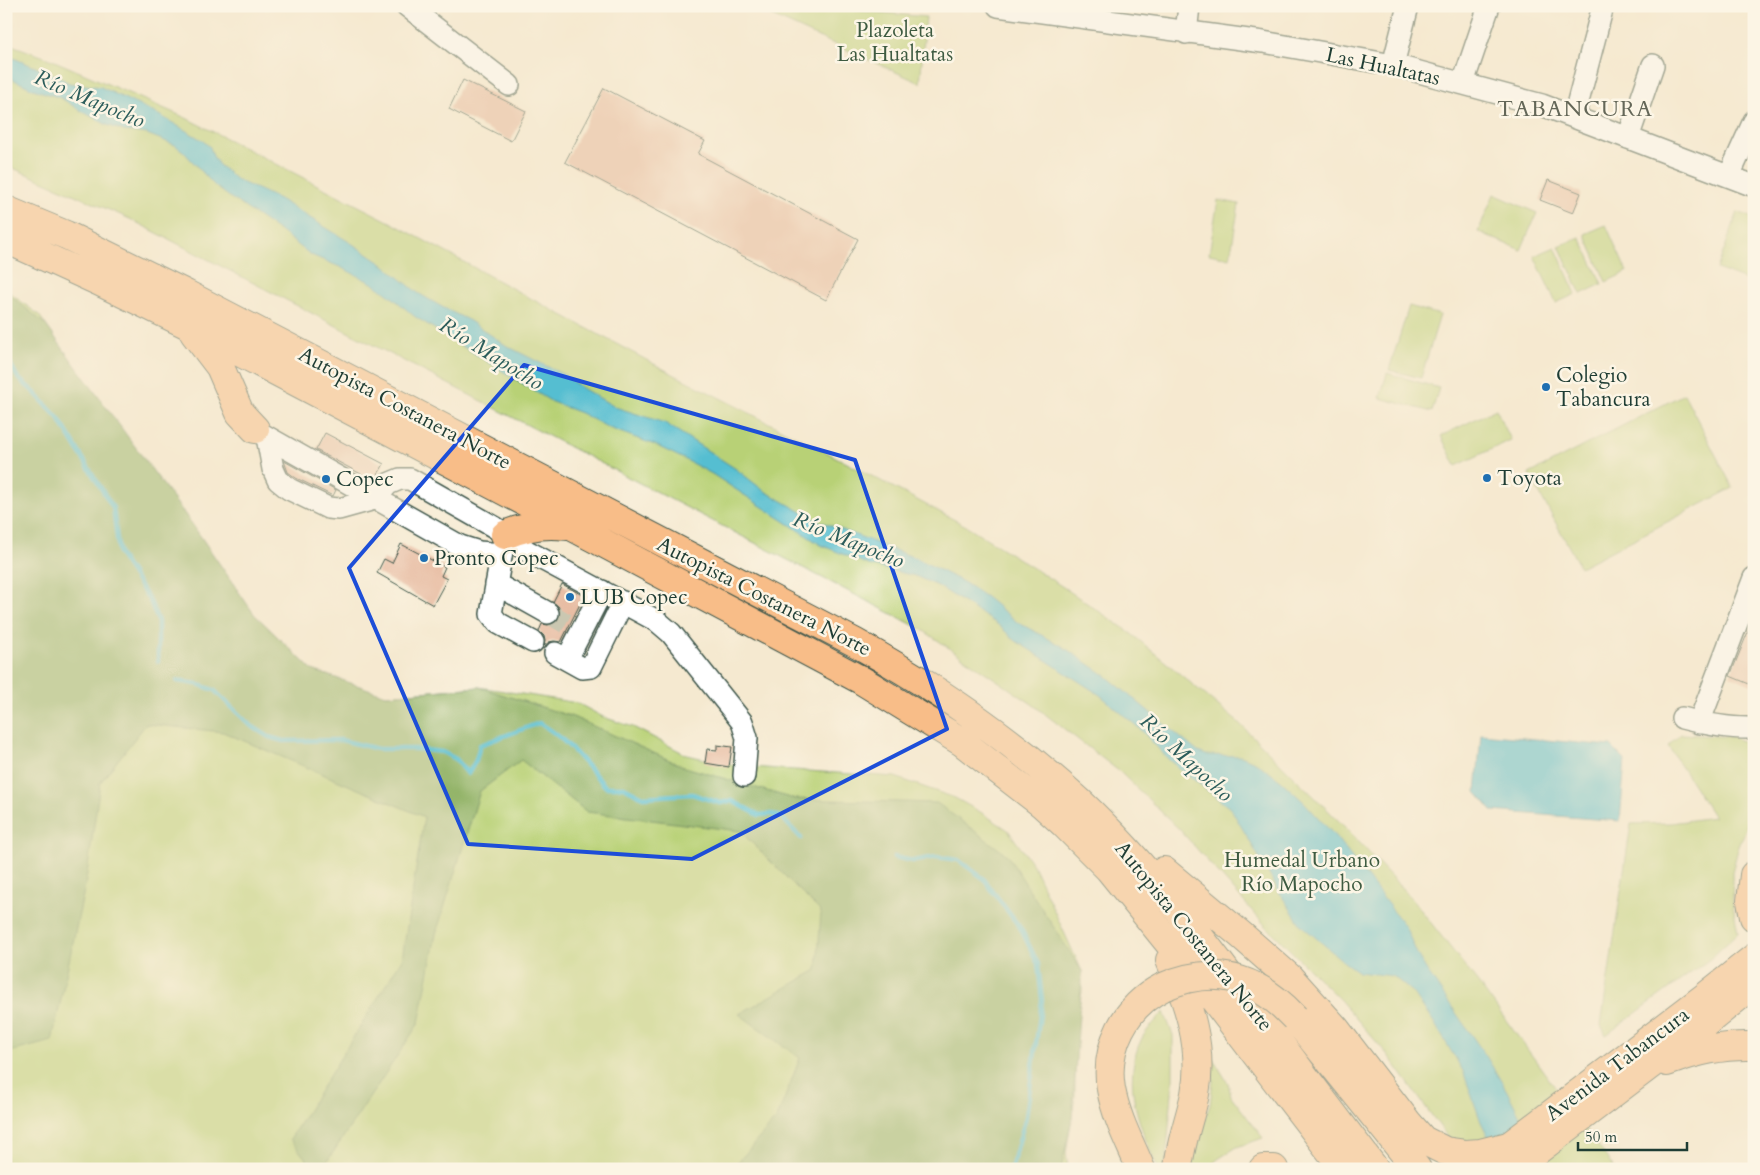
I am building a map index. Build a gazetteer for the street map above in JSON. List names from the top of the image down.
{
  "streets": {
    "main road": ["Autopista Costanera Norte", "Avenida Tabancura"],
    "street": ["Las Hualtatas"]
  },
  "districts": ["TABANCURA"],
  "water": ["Río Mapocho"],
  "parks": ["Plazoleta Las Hualtatas", "Humedal Urbano Río Mapocho"],
  "places": [
    "Colegio Tabancura",
    "Toyota",
    "Copec",
    "Pronto Copec",
    "LUB Copec"
  ],
  "scale_bar": "50 m"
}
